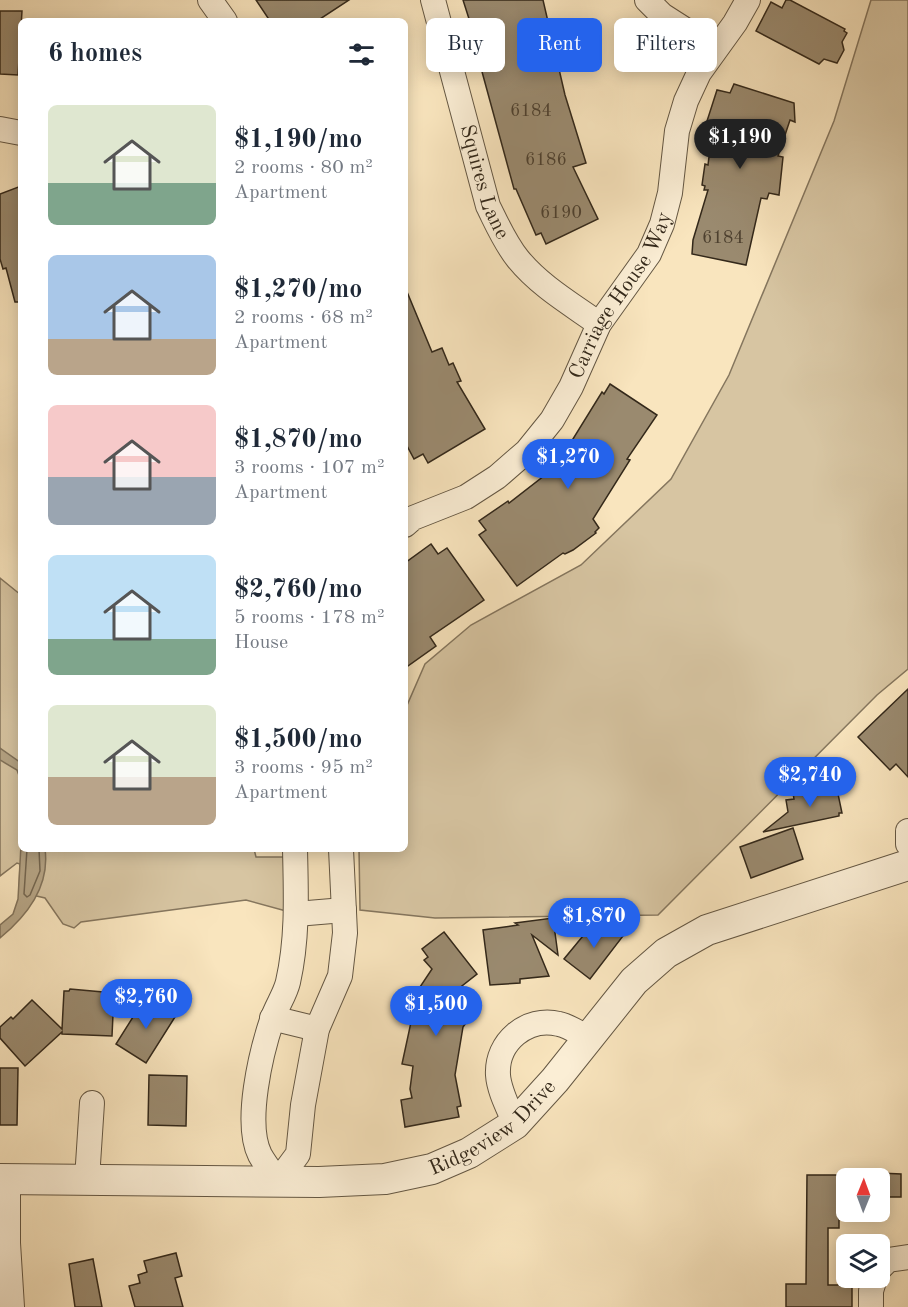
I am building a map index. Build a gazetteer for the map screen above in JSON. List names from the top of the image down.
{
  "streets": {
    "street": ["Squires Lane", "Carriage House Way", "Ridgeview Drive"]
  },
  "crossings": [
    ["Squires Lane", "Carriage House Way"]
  ],
  "house_numbers": [
    "6184",
    "6186",
    "6190",
    "6184"
  ],
  "north": "top",
  "page": {
    "chip": ["Buy", "Rent", "Filters"],
    "heading": "6 homes",
    "list": [
      {
        "name": "$1,190/mo",
        "note": "2 rooms · 80 m² · Apartment"
      },
      {
        "name": "$1,270/mo",
        "note": "2 rooms · 68 m² · Apartment"
      },
      {
        "name": "$1,870/mo",
        "note": "3 rooms · 107 m² · Apartment"
      },
      {
        "name": "$2,760/mo",
        "note": "5 rooms · 178 m² · House"
      },
      {
        "name": "$1,500/mo",
        "note": "3 rooms · 95 m² · Apartment"
      }
    ],
    "price": [
      "$1,190",
      "$1,270",
      "$2,740",
      "$1,870",
      "$2,760",
      "$1,500"
    ]
  }
}
